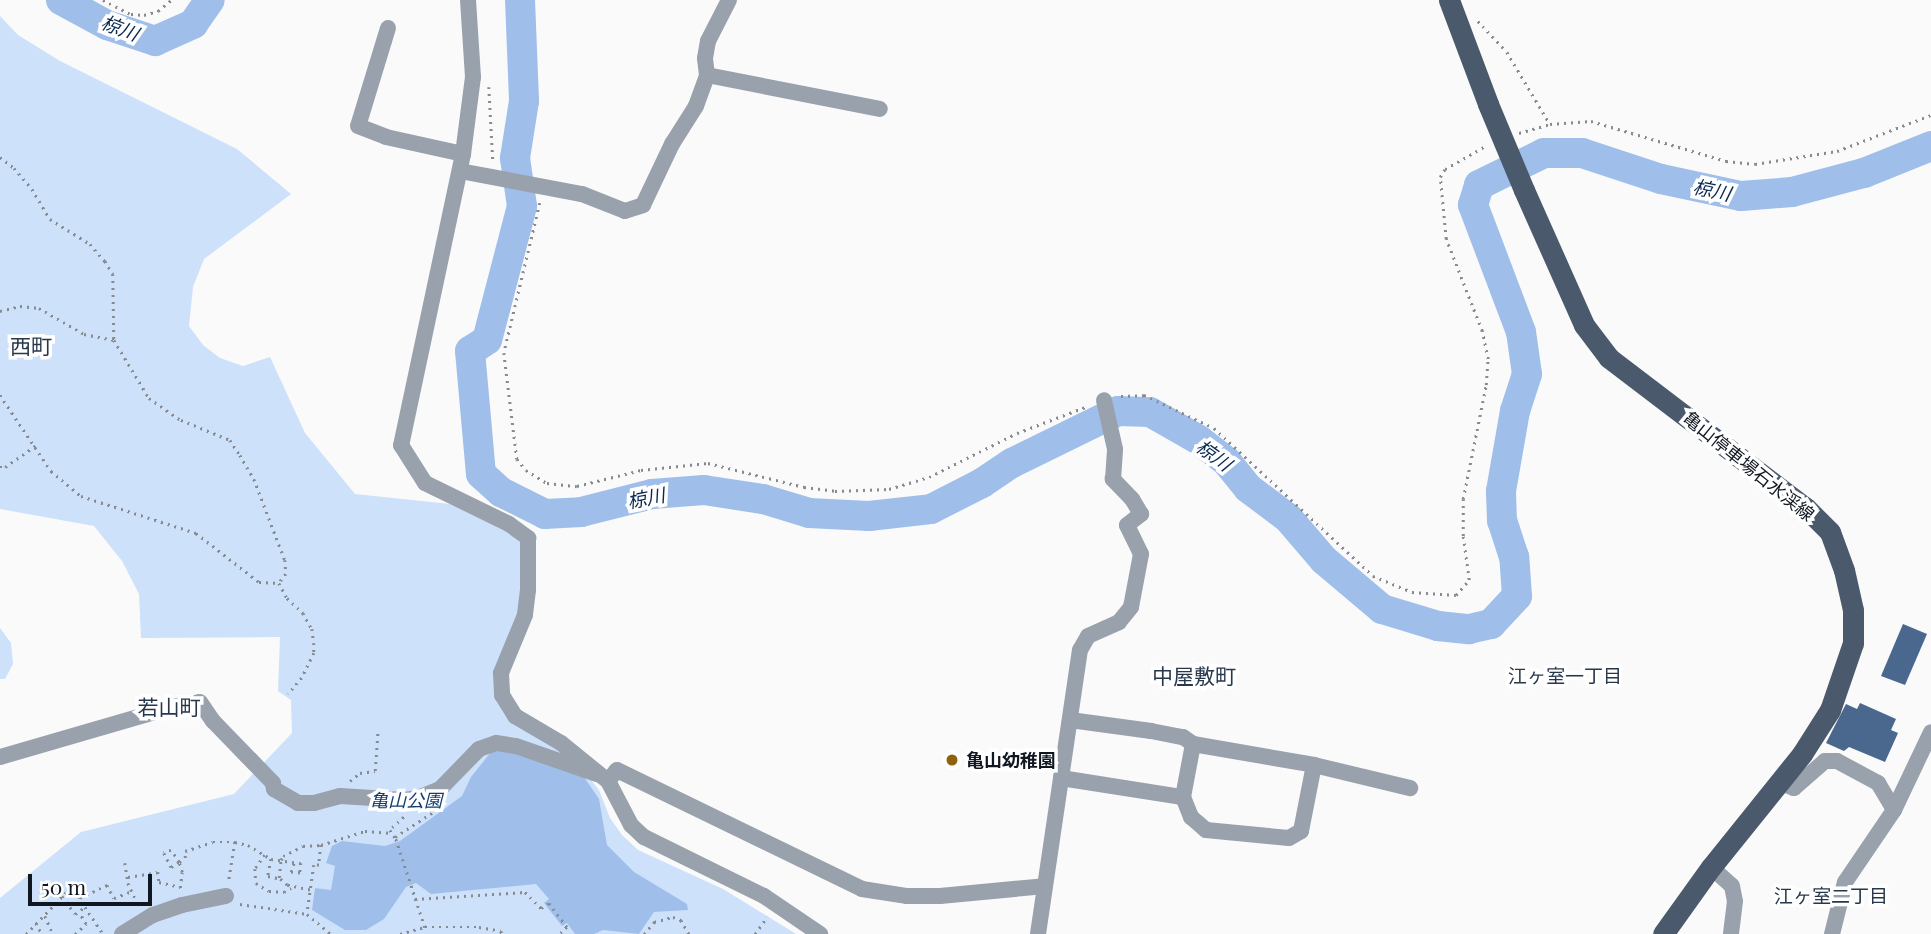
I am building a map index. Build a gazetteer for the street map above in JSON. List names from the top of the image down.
{
  "streets": {
    "main road": ["亀山停車場石水渓線"]
  },
  "districts": [
    "西町",
    "中屋敷町",
    "江ヶ室一丁目",
    "若山町",
    "江ヶ室二丁目"
  ],
  "water": ["椋川"],
  "parks": ["亀山公園"],
  "places": ["亀山幼稚園"],
  "scale_bar": "50 m"
}
